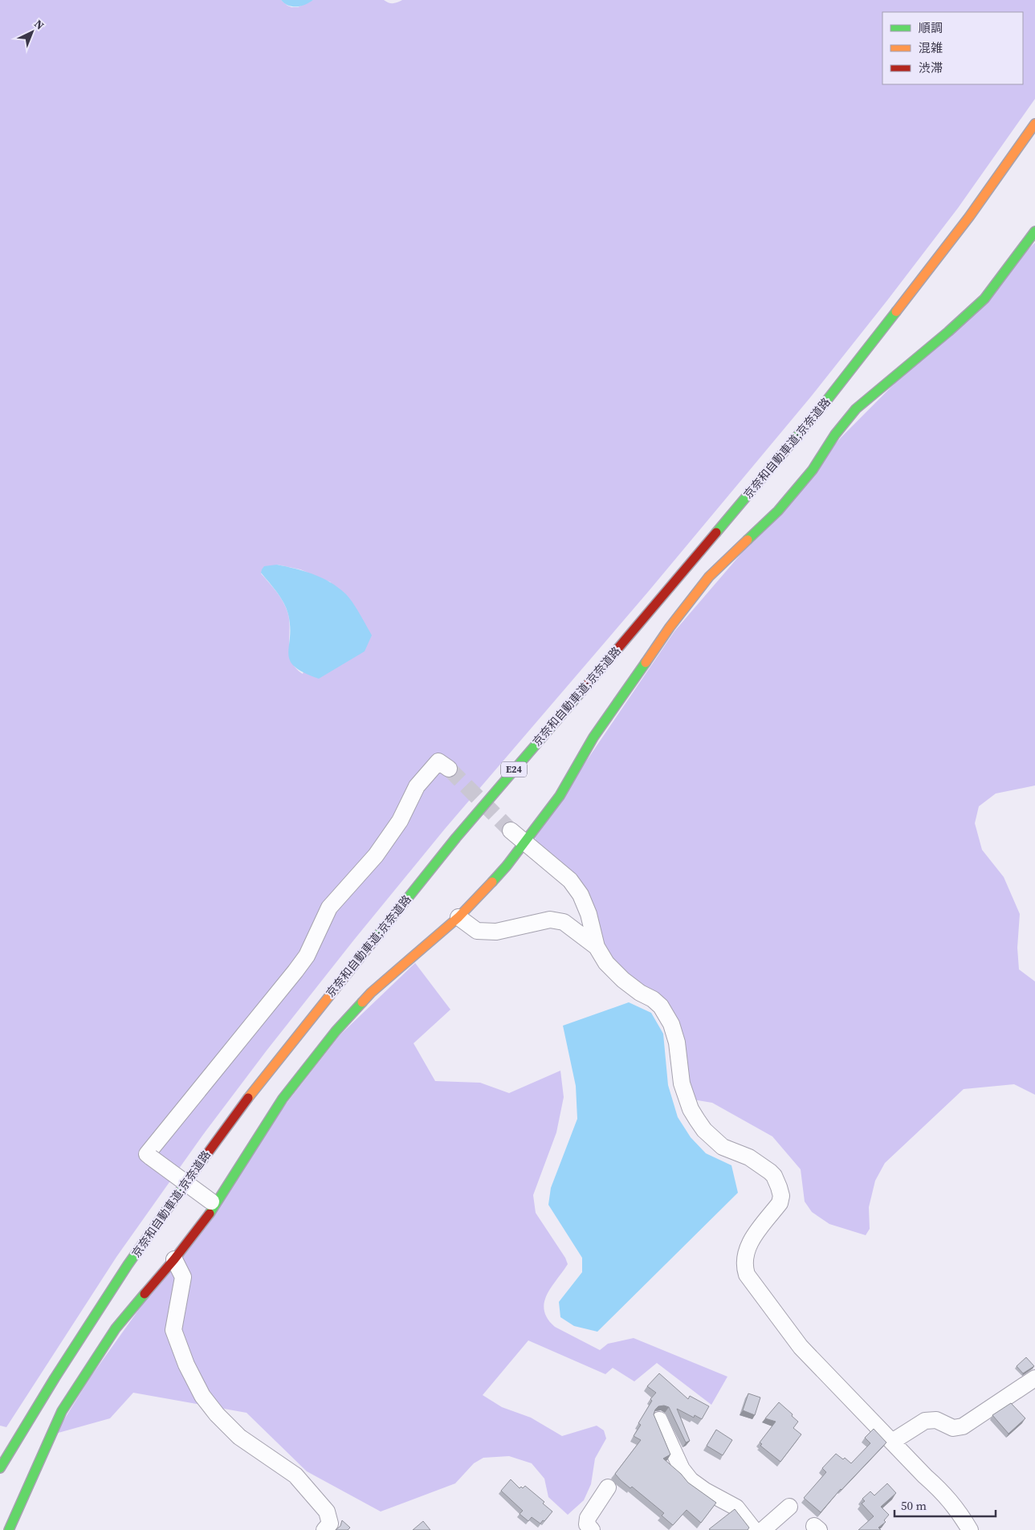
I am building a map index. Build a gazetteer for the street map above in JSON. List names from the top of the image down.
{
  "streets": {
    "main road": ["京奈和自動車道;京奈道路", "E24"]
  },
  "legend": ["順調", "混雑", "渋滞"],
  "scale_bar": "50 m",
  "north": "top right"
}
